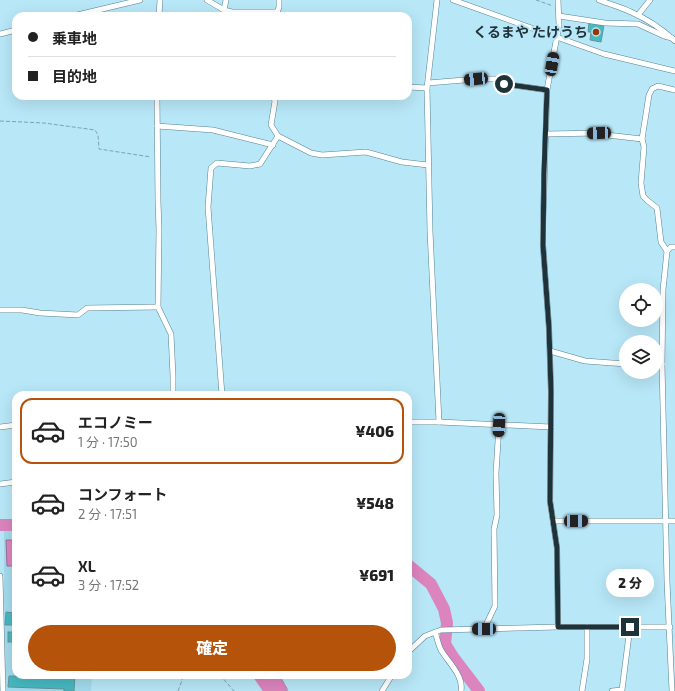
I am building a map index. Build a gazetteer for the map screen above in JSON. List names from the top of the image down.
{
  "places": ["くるまや たけうち"],
  "page": {
    "banner": ["乗車地", "目的地"],
    "list": [
      {
        "name": "エコノミー",
        "note": "1 分 · 17:50",
        "value": "¥406"
      },
      {
        "name": "コンフォート",
        "note": "2 分 · 17:51",
        "value": "¥548"
      },
      {
        "name": "XL",
        "note": "3 分 · 17:52",
        "value": "¥691"
      }
    ],
    "bubble": "2 分",
    "buttons": "確定"
  }
}
